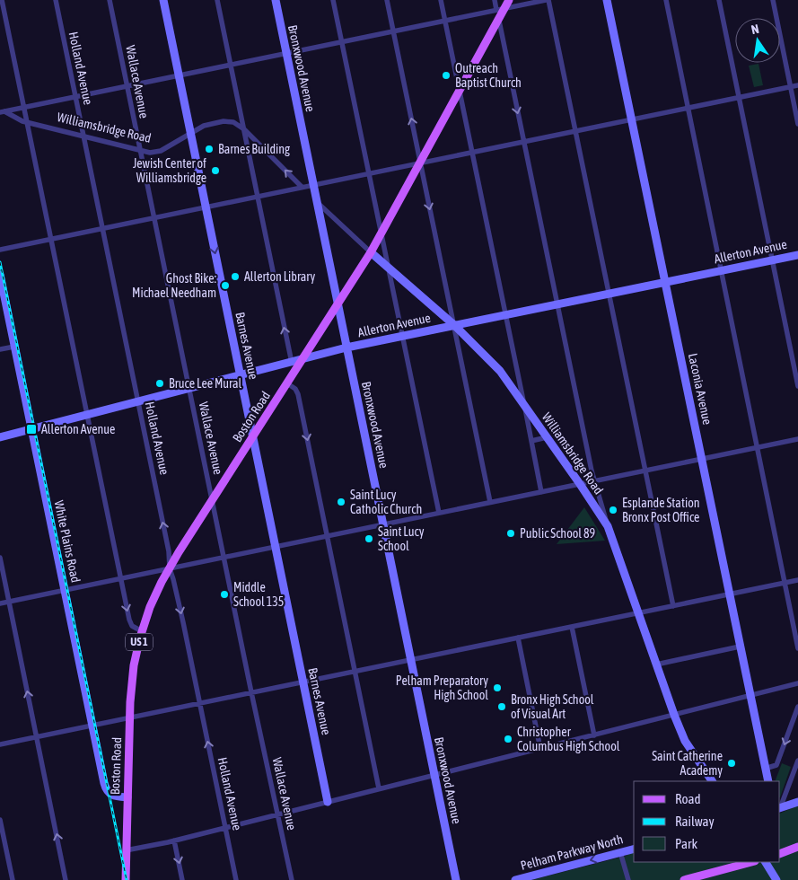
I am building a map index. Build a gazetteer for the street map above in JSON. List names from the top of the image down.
{
  "streets": {
    "main road": ["Boston Road", "US 1"],
    "street": [
      "Holland Avenue",
      "Bronxwood Avenue",
      "Wallace Avenue",
      "Williamsbridge Road",
      "Allerton Avenue",
      "Barnes Avenue",
      "Laconia Avenue",
      "White Plains Road",
      "Pelham Parkway North"
    ]
  },
  "crossings": [
    ["Holland Avenue", "Williamsbridge Road"],
    ["Holland Avenue", "Allerton Avenue"],
    ["Holland Avenue", "Boston Road"],
    ["Bronxwood Avenue", "Williamsbridge Road"],
    ["Bronxwood Avenue", "Allerton Avenue"],
    ["Bronxwood Avenue", "Boston Road"],
    ["Wallace Avenue", "Williamsbridge Road"],
    ["Wallace Avenue", "Allerton Avenue"],
    ["Wallace Avenue", "Boston Road"],
    ["Williamsbridge Road", "Allerton Avenue"],
    ["Williamsbridge Road", "Barnes Avenue"],
    ["Williamsbridge Road", "Boston Road"],
    ["Allerton Avenue", "Barnes Avenue"],
    ["Allerton Avenue", "Laconia Avenue"],
    ["Allerton Avenue", "Boston Road"],
    ["Allerton Avenue", "White Plains Road"],
    ["Barnes Avenue", "Boston Road"],
    ["Boston Road", "White Plains Road"]
  ],
  "one_way": ["Pelham Parkway North"],
  "places": {
    "other": [
      "Outreach Baptist Church",
      "Barnes Building",
      "Jewish Center of Williamsbridge",
      "Allerton Library",
      "Ghost Bike: Michael Needham",
      "Bruce Lee Mural",
      "Saint Lucy Catholic Church",
      "Esplande Station Bronx Post Office",
      "Public School 89",
      "Saint Lucy School",
      "Middle School 135",
      "Pelham Preparatory High School",
      "Bronx High School of Visual Art",
      "Christopher Columbus High School",
      "Saint Catherine Academy"
    ],
    "transit": ["Allerton Avenue"]
  },
  "legend": ["Road", "Railway", "Park"],
  "north": "top"
}
